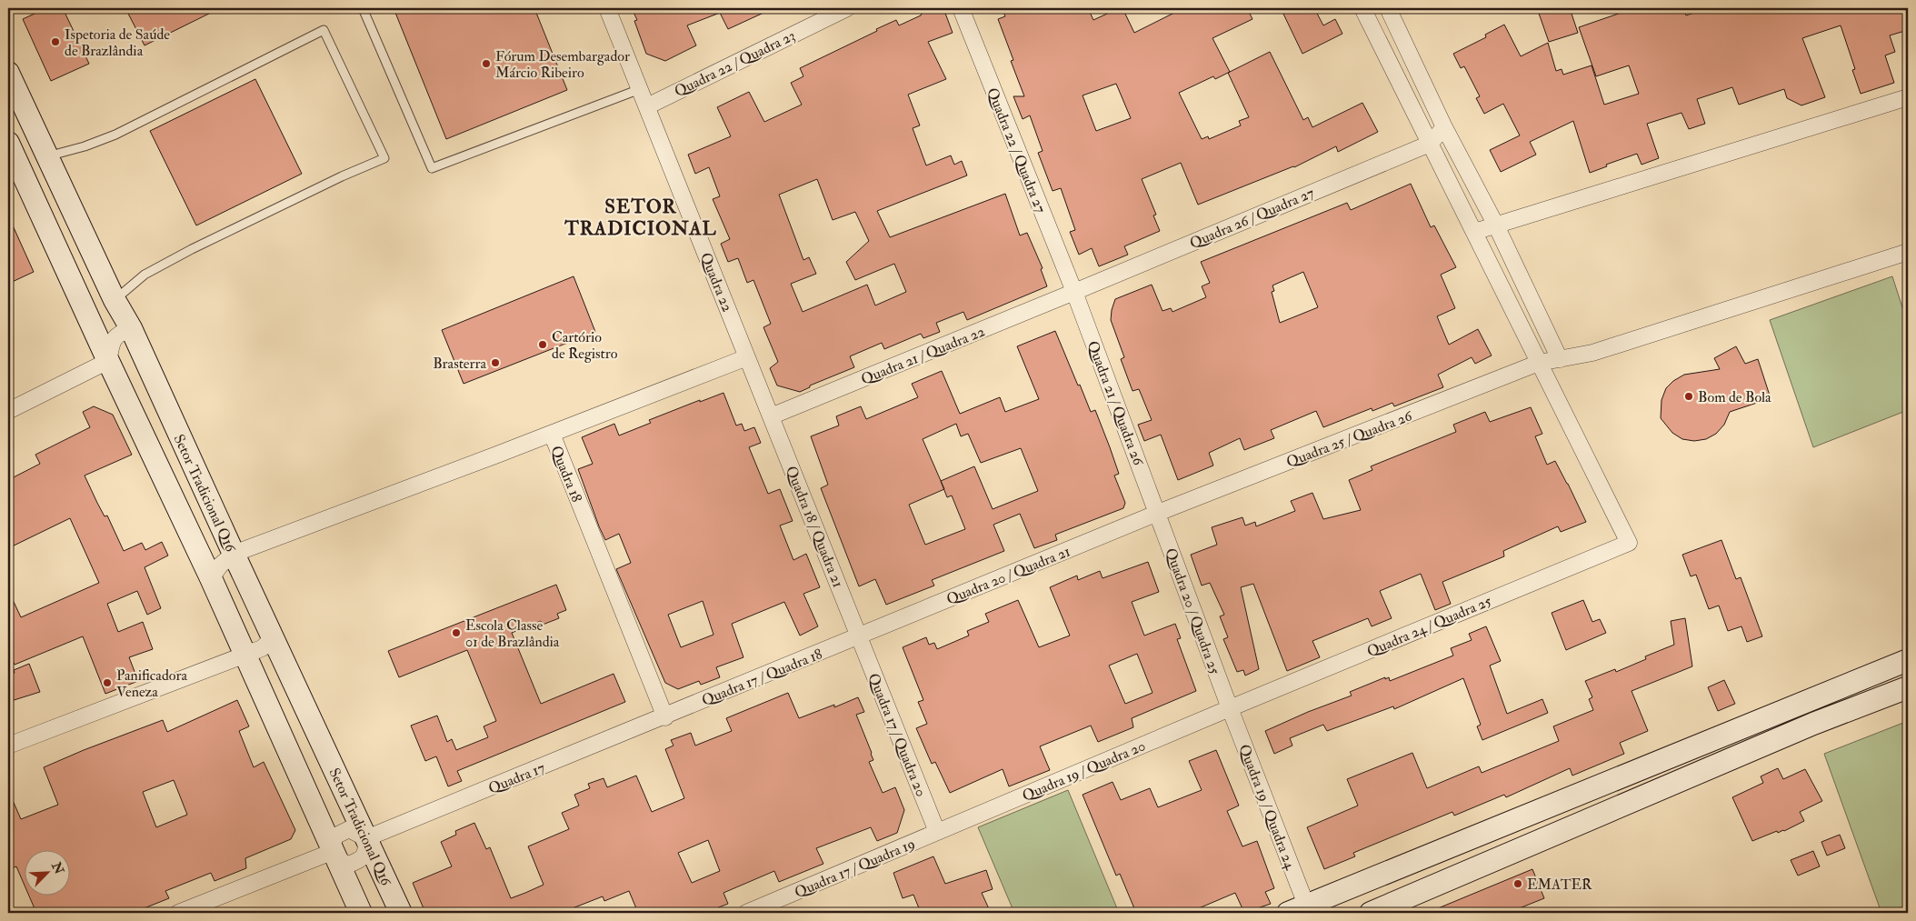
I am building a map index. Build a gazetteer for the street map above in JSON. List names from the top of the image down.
{
  "streets": {
    "street": [
      "Quadra 22 / Quadra 23",
      "Quadra 22 / Quadra 27",
      "Quadra 26 / Quadra 27",
      "Quadra 22",
      "Quadra 21 / Quadra 22",
      "Quadra 21 / Quadra 26",
      "Quadra 25 / Quadra 26",
      "Quadra 18",
      "Setor Tradicional Q16",
      "Quadra 18 / Quadra 21",
      "Quadra 20 / Quadra 21",
      "Quadra 20 / Quadra 25",
      "Quadra 24 / Quadra 25",
      "Quadra 17 / Quadra 18",
      "Quadra 17 / Quadra 20",
      "Quadra 19 / Quadra 20",
      "Quadra 17",
      "Quadra 19 / Quadra 24",
      "Quadra 17 / Quadra 19"
    ]
  },
  "crossings": [
    ["Quadra 22 / Quadra 23", "Quadra 22"],
    ["Quadra 22 / Quadra 27", "Quadra 26 / Quadra 27"],
    ["Quadra 22 / Quadra 27", "Quadra 21 / Quadra 22"],
    ["Quadra 22 / Quadra 27", "Quadra 21 / Quadra 26"],
    ["Quadra 26 / Quadra 27", "Quadra 21 / Quadra 22"],
    ["Quadra 26 / Quadra 27", "Quadra 21 / Quadra 26"],
    ["Quadra 22", "Quadra 18"],
    ["Quadra 21 / Quadra 22", "Quadra 21 / Quadra 26"],
    ["Quadra 21 / Quadra 22", "Quadra 18 / Quadra 21"],
    ["Quadra 21 / Quadra 26", "Quadra 25 / Quadra 26"],
    ["Quadra 21 / Quadra 26", "Quadra 20 / Quadra 21"],
    ["Quadra 21 / Quadra 26", "Quadra 20 / Quadra 25"],
    ["Quadra 25 / Quadra 26", "Quadra 20 / Quadra 21"],
    ["Quadra 25 / Quadra 26", "Quadra 20 / Quadra 25"],
    ["Quadra 25 / Quadra 26", "Quadra 24 / Quadra 25"],
    ["Quadra 18", "Quadra 17 / Quadra 18"],
    ["Quadra 18", "Quadra 17"],
    ["Setor Tradicional Q16", "Quadra 17"],
    ["Quadra 18 / Quadra 21", "Quadra 20 / Quadra 21"],
    ["Quadra 18 / Quadra 21", "Quadra 17 / Quadra 18"],
    ["Quadra 18 / Quadra 21", "Quadra 17 / Quadra 20"],
    ["Quadra 20 / Quadra 21", "Quadra 20 / Quadra 25"],
    ["Quadra 20 / Quadra 21", "Quadra 17 / Quadra 18"],
    ["Quadra 20 / Quadra 21", "Quadra 17 / Quadra 20"],
    ["Quadra 20 / Quadra 25", "Quadra 24 / Quadra 25"],
    ["Quadra 20 / Quadra 25", "Quadra 19 / Quadra 20"],
    ["Quadra 20 / Quadra 25", "Quadra 19 / Quadra 24"],
    ["Quadra 24 / Quadra 25", "Quadra 19 / Quadra 20"],
    ["Quadra 24 / Quadra 25", "Quadra 19 / Quadra 24"],
    ["Quadra 17 / Quadra 18", "Quadra 17 / Quadra 20"],
    ["Quadra 17 / Quadra 18", "Quadra 17"],
    ["Quadra 17 / Quadra 20", "Quadra 19 / Quadra 20"],
    ["Quadra 17 / Quadra 20", "Quadra 17 / Quadra 19"],
    ["Quadra 19 / Quadra 20", "Quadra 19 / Quadra 24"],
    ["Quadra 19 / Quadra 20", "Quadra 17 / Quadra 19"]
  ],
  "districts": ["SETOR TRADICIONAL"],
  "places": [
    "Ispetoria de Saúde de Brazlândia",
    "Fórum Desembargador Márcio Ribeiro",
    "Cartório de Registro",
    "Brasterra",
    "Bom de Bola",
    "Escola Classe 01 de Brazlândia",
    "Panificadora Veneza",
    "EMATER"
  ],
  "north": "top right"
}
